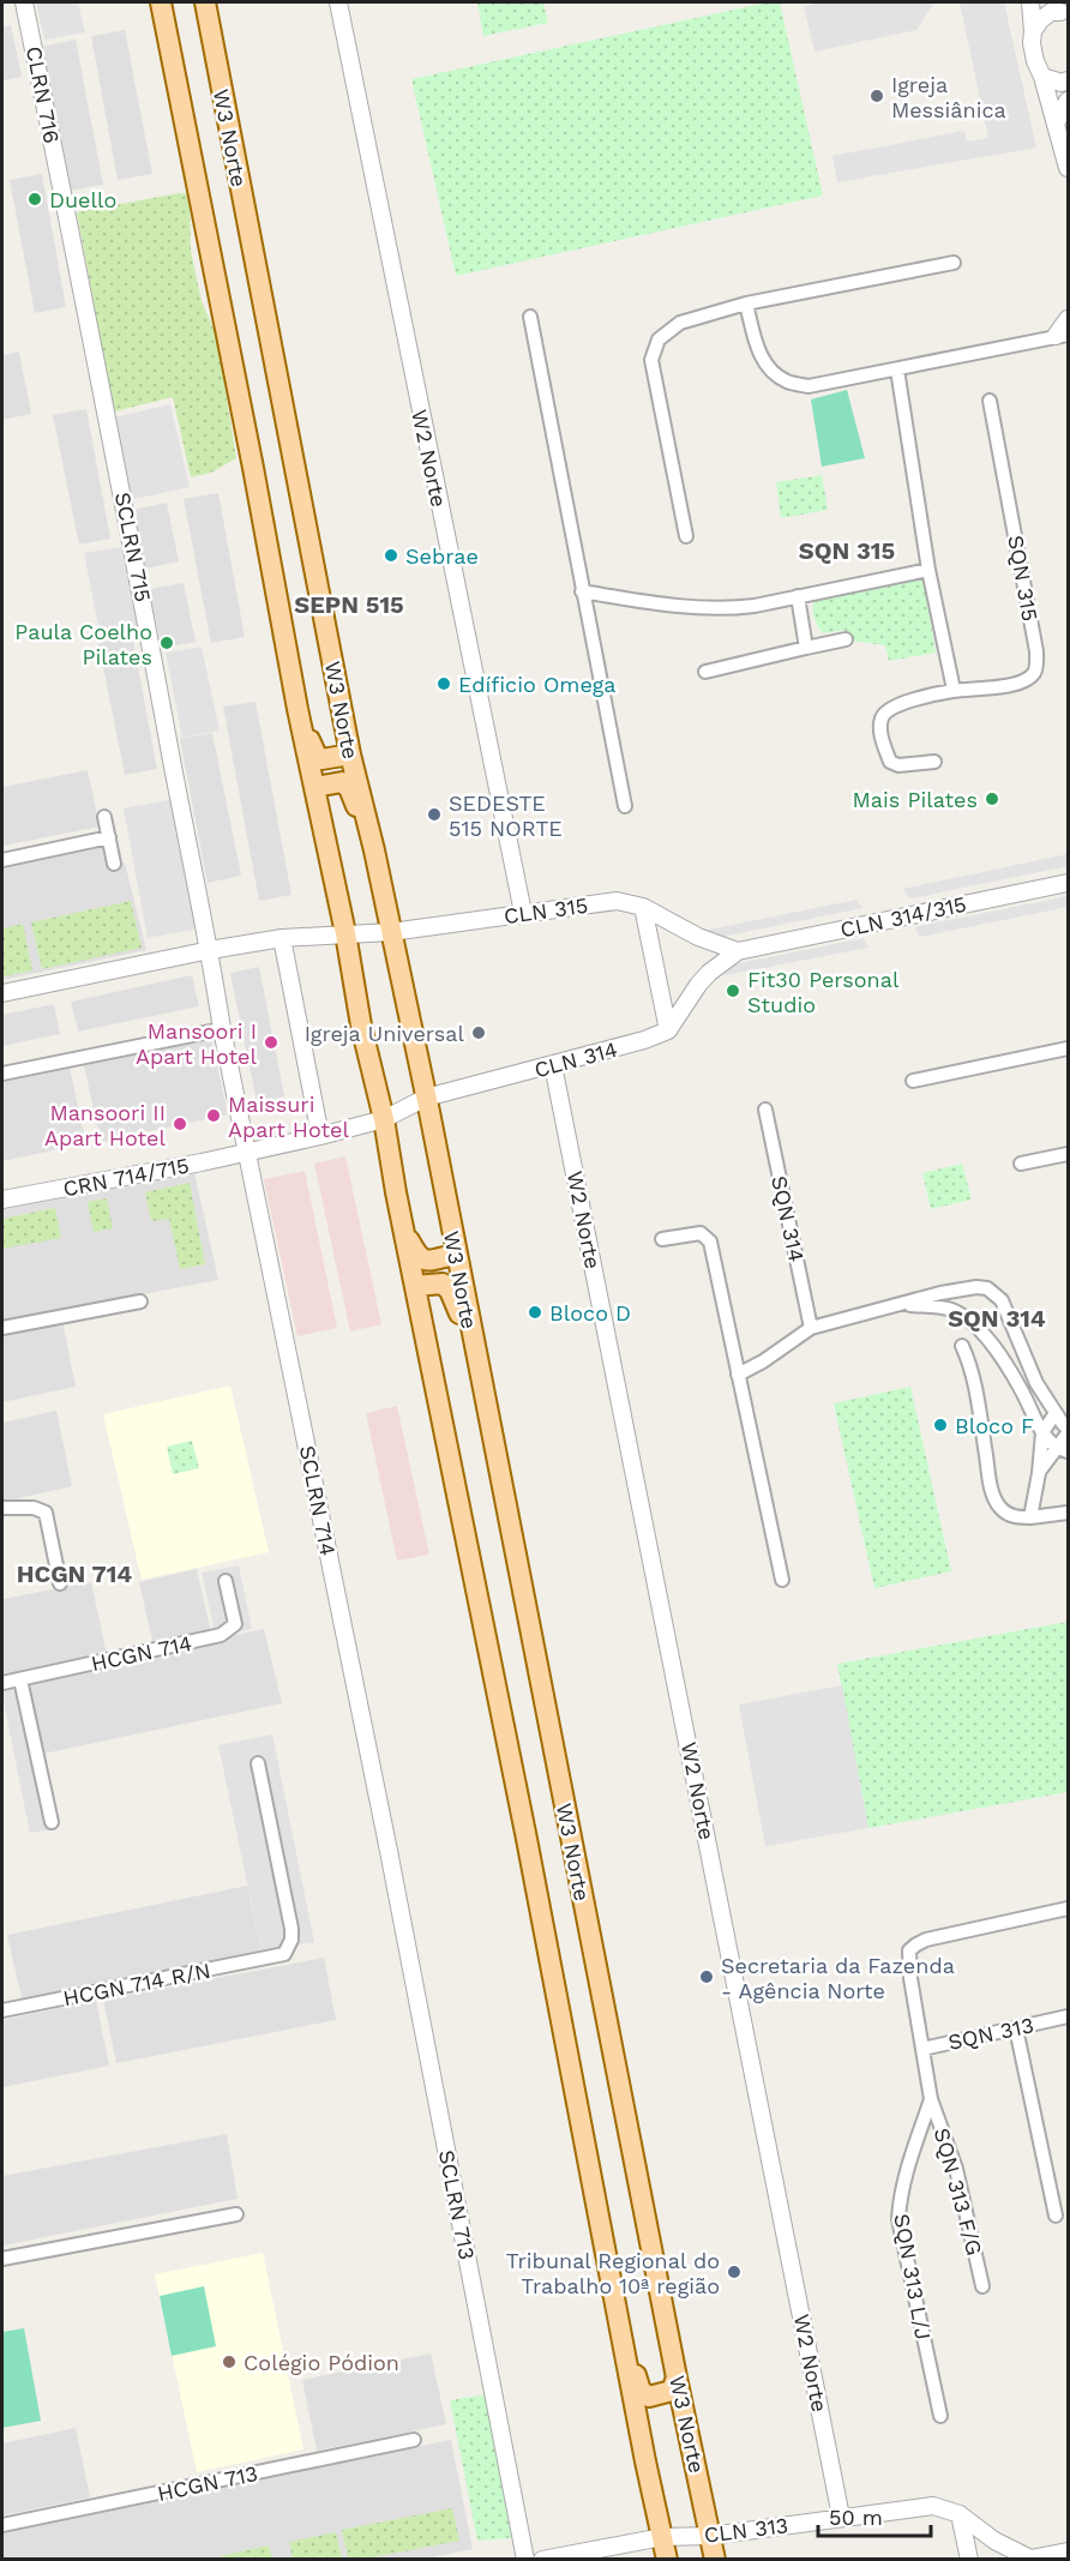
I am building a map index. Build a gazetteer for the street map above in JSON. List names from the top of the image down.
{
  "streets": {
    "main road": ["W3 Norte"],
    "street": [
      "CLRN 716",
      "W2 Norte",
      "SCLRN 715",
      "SQN 315",
      "CLN 315",
      "CLN 314/315",
      "CLN 314",
      "CRN 714/715",
      "SQN 314",
      "SCLRN 714",
      "HCGN 714",
      "HCGN 714 R/N",
      "SQN 313",
      "SQN 313 F/G",
      "SCLRN 713",
      "SQN 313 L/J",
      "HCGN 713",
      "CLN 313"
    ]
  },
  "crossings": [
    ["CLRN 716", "SCLRN 715"],
    ["W3 Norte", "CLN 315"],
    ["W3 Norte", "CLN 314"],
    ["W3 Norte", "CRN 714/715"],
    ["W3 Norte", "CLN 313"],
    ["W2 Norte", "CLN 315"],
    ["W2 Norte", "CLN 314"],
    ["W2 Norte", "CLN 313"],
    ["CLN 315", "CLN 314/315"],
    ["CLN 314", "CRN 714/715"],
    ["CRN 714/715", "SCLRN 714"],
    ["SCLRN 714", "SCLRN 713"],
    ["SQN 313", "SQN 313 F/G"],
    ["SQN 313", "SQN 313 L/J"],
    ["SQN 313 F/G", "SQN 313 L/J"]
  ],
  "districts": [
    "SQN 315",
    "SEPN 515",
    "SQN 314",
    "HCGN 714"
  ],
  "places": [
    "Igreja Messiânica",
    "Duello",
    "Sebrae",
    "Paula Coelho Pilates",
    "Edíficio Omega",
    "Mais Pilates",
    "SEDESTE 515 NORTE",
    "Fit30 Personal Studio",
    "Igreja Universal",
    "Mansoori I Apart Hotel",
    "Maissuri Apart Hotel",
    "Mansoori II Apart Hotel",
    "Bloco D",
    "Bloco F",
    "Secretaria da Fazenda - Agência Norte",
    "Tribunal Regional do Trabalho 10ª região",
    "Colégio Pódion"
  ],
  "scale_bar": "50 m"
}
